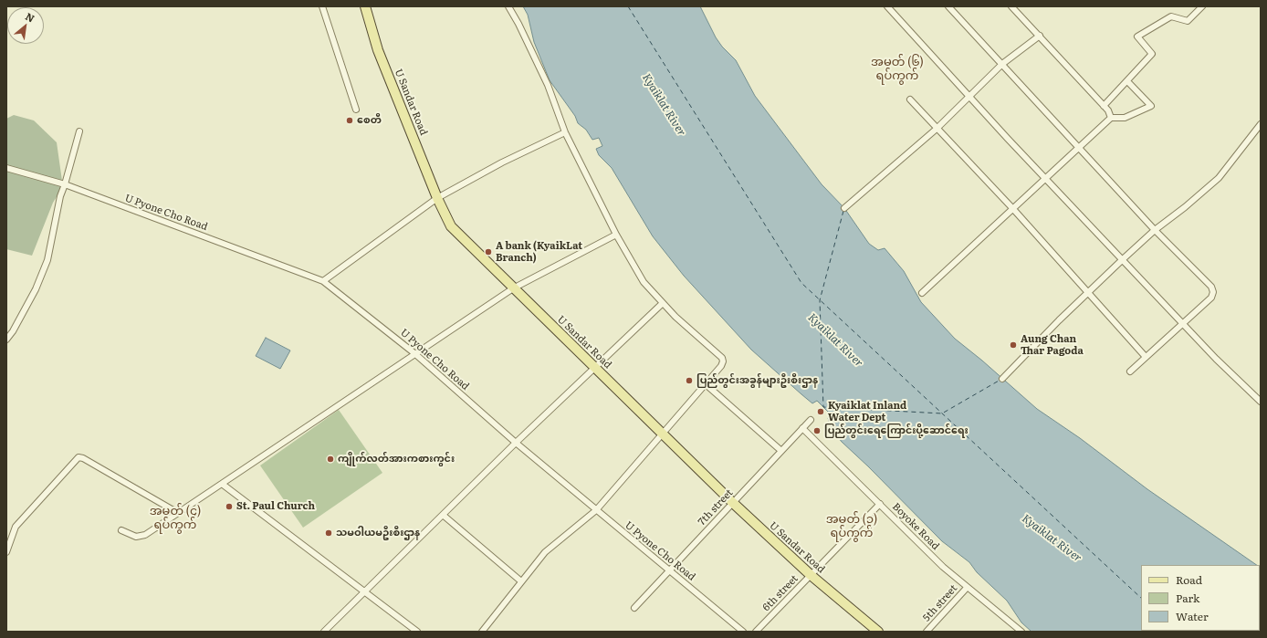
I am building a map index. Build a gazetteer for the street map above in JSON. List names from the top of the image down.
{
  "streets": {
    "main road": ["U Sandar Road"],
    "street": [
      "U Pyone Cho Road",
      "7th street",
      "Boyoke Road",
      "6th street",
      "5th street"
    ]
  },
  "crossings": [
    ["U Sandar Road", "7th street"],
    ["U Sandar Road", "6th street"],
    ["U Pyone Cho Road", "7th street"],
    ["7th street", "Boyoke Road"],
    ["Boyoke Road", "6th street"],
    ["Boyoke Road", "5th street"]
  ],
  "districts": ["အမှတ် (၆) ရပ်ကွက်", "အမှတ် (၄) ရပ်ကွက်", "အမှတ် (၃) ရပ်ကွက်"],
  "water": ["Kyaiklat River"],
  "places": [
    "စေတီ",
    "A bank (KyaikLat Branch)",
    "Aung Chan Thar Pagoda",
    "ပြည်တွင်းအခွန်များဦးစီးဌာန",
    "Kyaiklat Inland Water Dept",
    "ပြည်တွင်းရေကြောင်းပို့ဆောင်ရေး",
    "ကျိုက်လတ်အားကစားကွင်း",
    "St. Paul Church",
    "သမဝါယမဦးစီးဌာန"
  ],
  "legend": ["Road", "Park", "Water"],
  "north": "top right"
}
